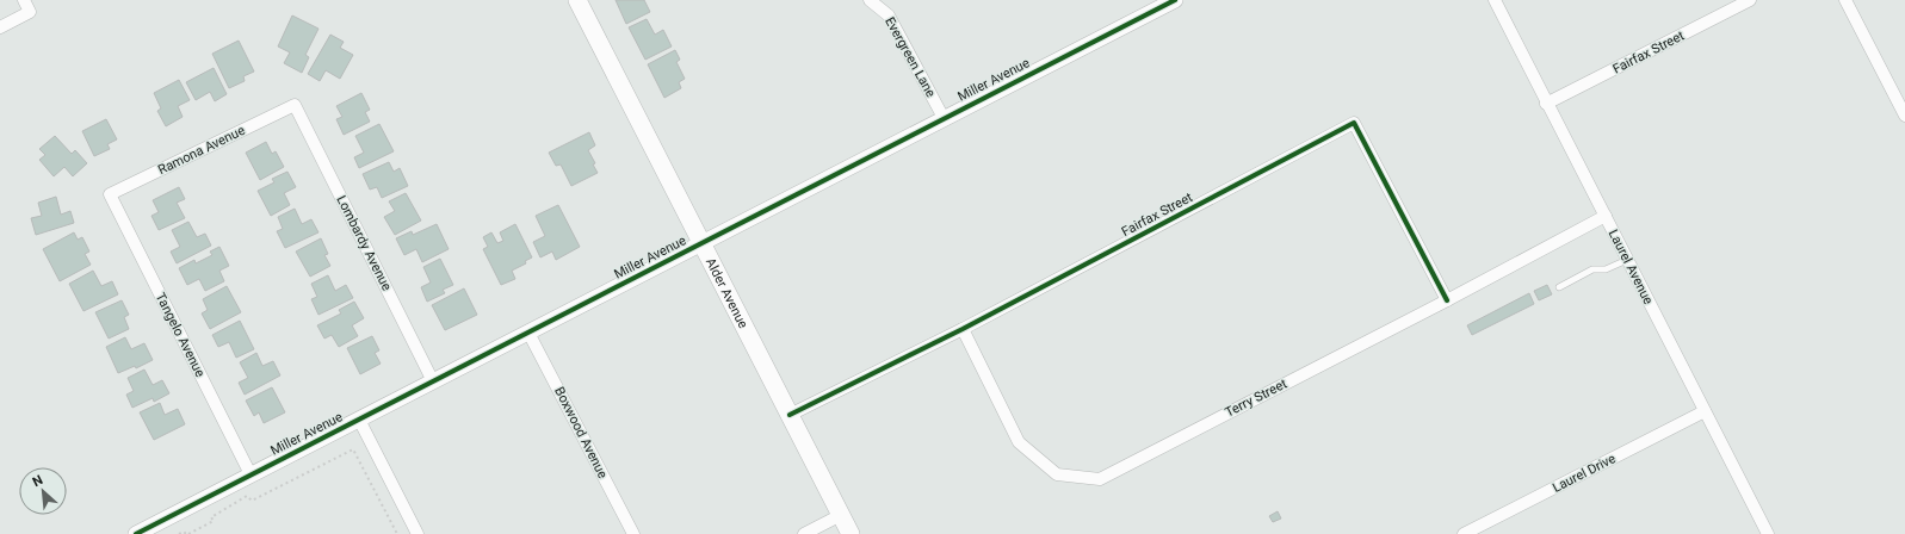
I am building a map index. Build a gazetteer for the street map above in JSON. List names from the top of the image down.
{
  "streets": {
    "main road": ["Alder Avenue"],
    "street": [
      "Fairfax Street",
      "Evergreen Lane",
      "Miller Avenue",
      "Ramona Avenue",
      "Lombardy Avenue",
      "Laurel Avenue",
      "Tangelo Avenue",
      "Terry Street",
      "Boxwood Avenue",
      "Laurel Drive"
    ]
  },
  "crossings": [
    ["Fairfax Street", "Laurel Avenue"],
    ["Fairfax Street", "Alder Avenue"],
    ["Fairfax Street", "Terry Street"],
    ["Evergreen Lane", "Miller Avenue"],
    ["Miller Avenue", "Lombardy Avenue"],
    ["Miller Avenue", "Alder Avenue"],
    ["Miller Avenue", "Tangelo Avenue"],
    ["Miller Avenue", "Boxwood Avenue"],
    ["Ramona Avenue", "Lombardy Avenue"],
    ["Ramona Avenue", "Tangelo Avenue"],
    ["Laurel Avenue", "Terry Street"],
    ["Laurel Avenue", "Laurel Drive"]
  ],
  "north": "top left"
}
